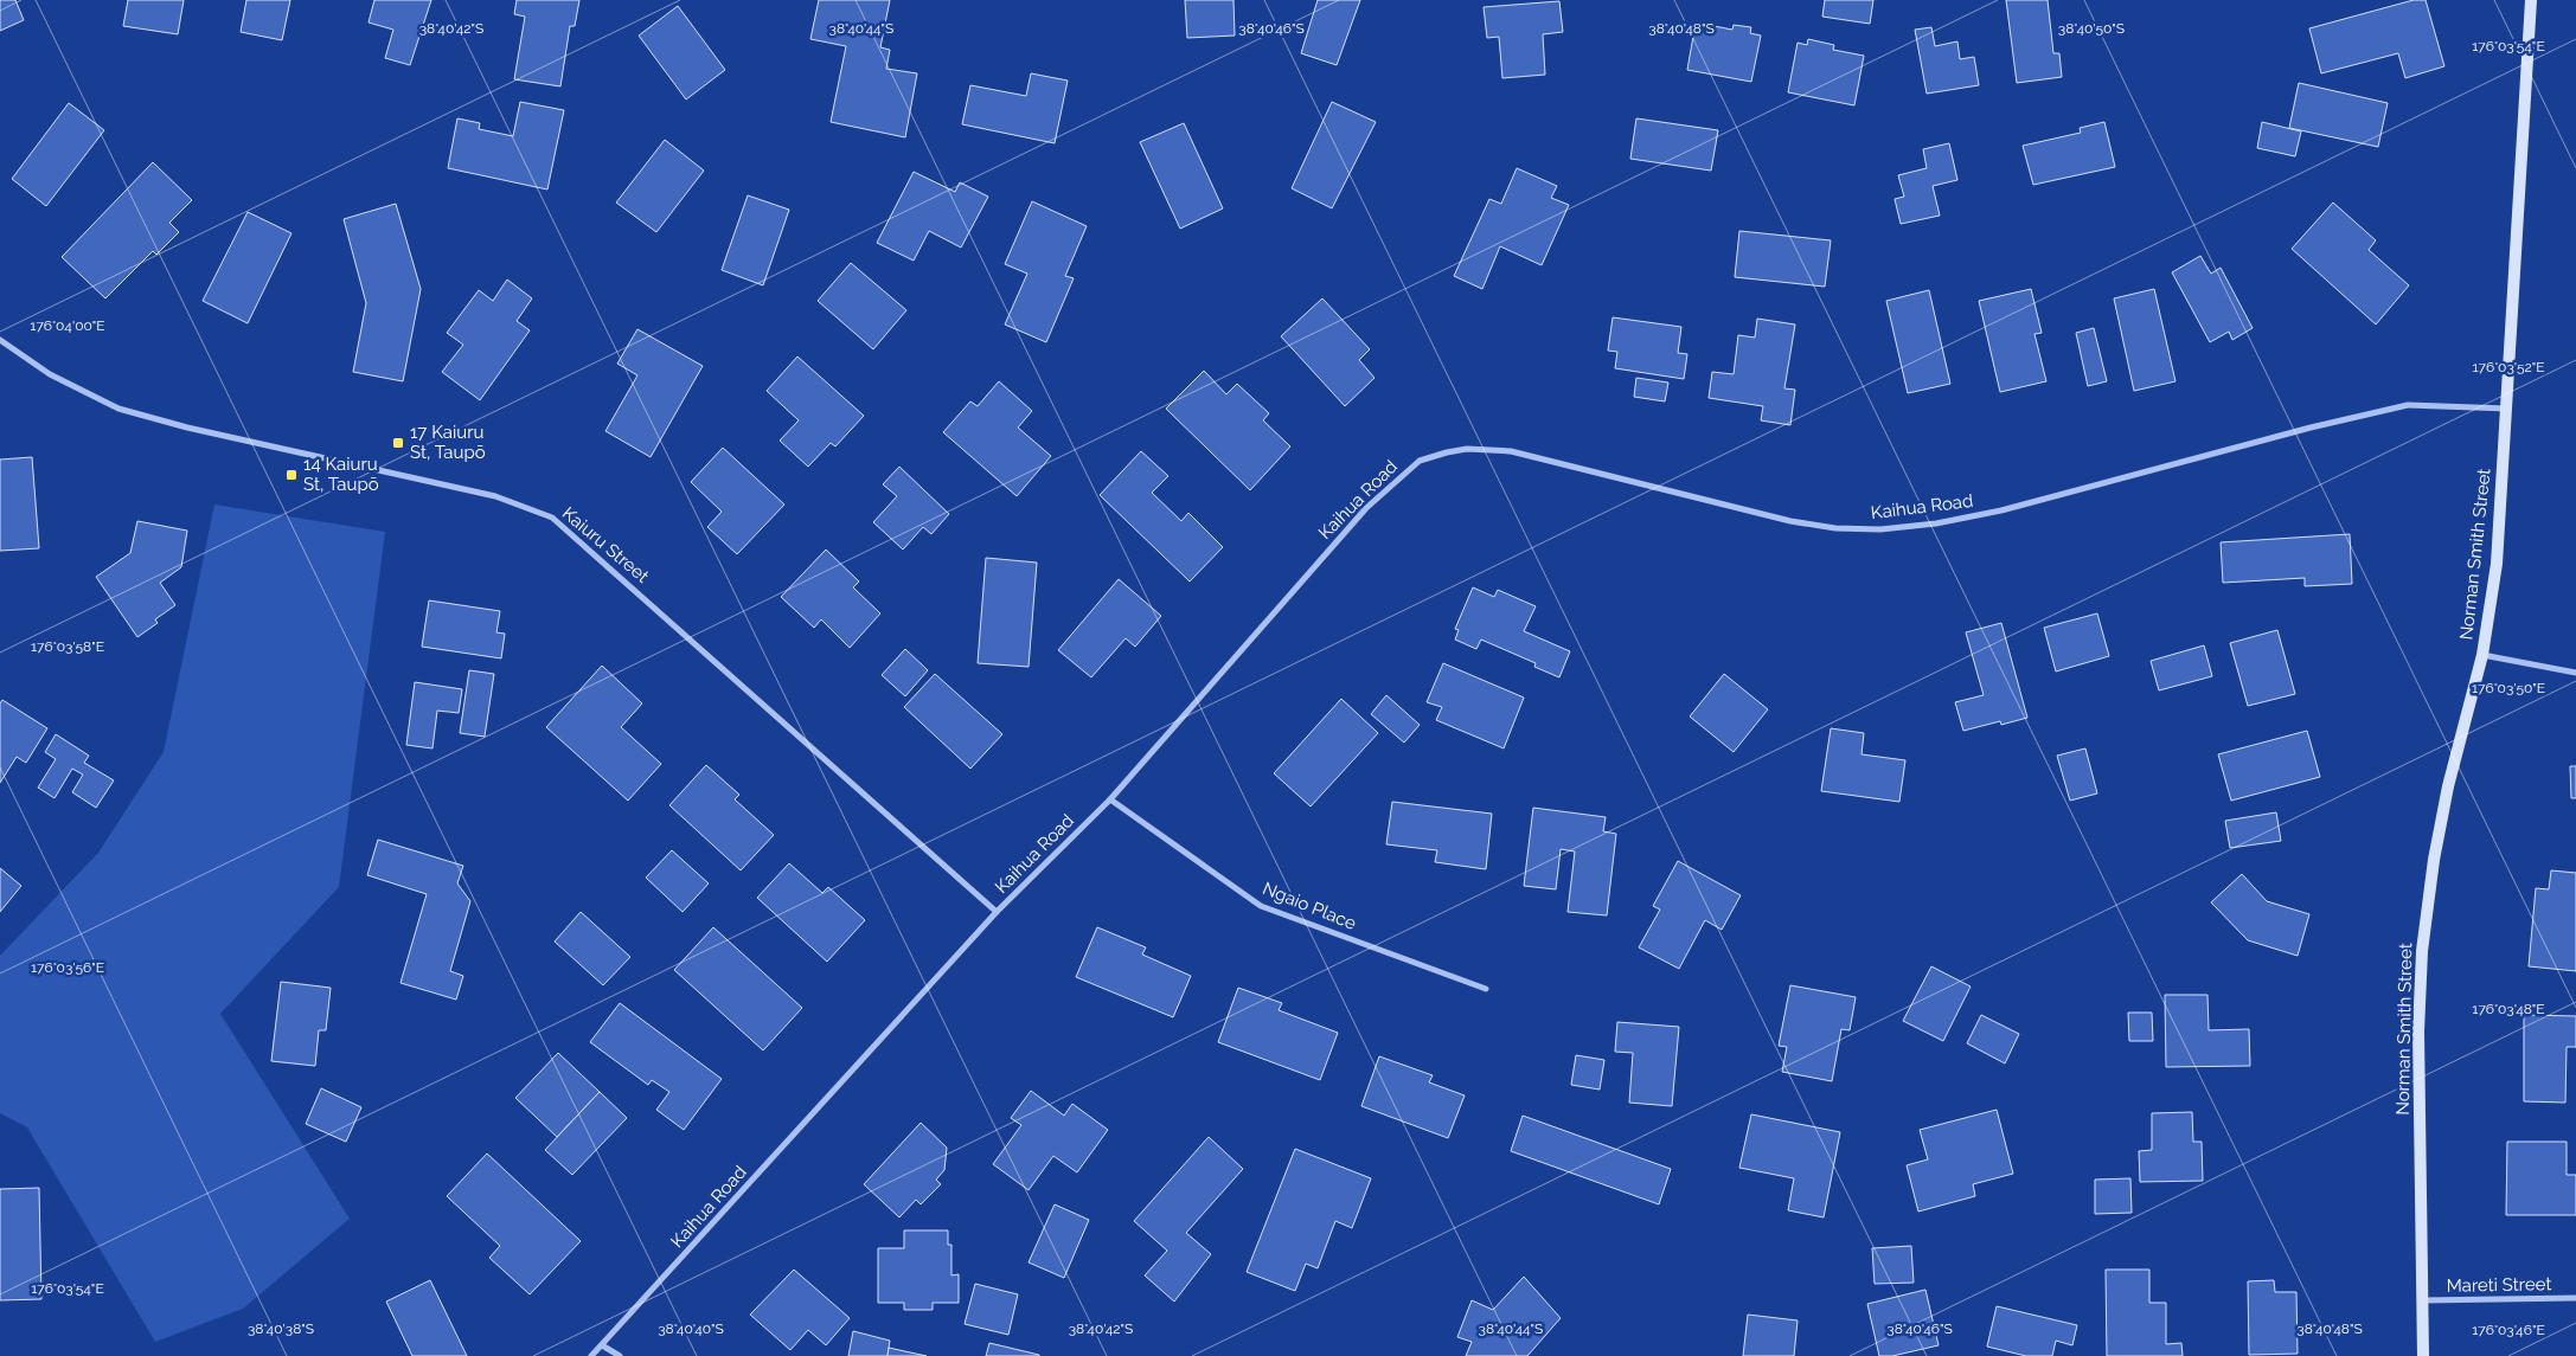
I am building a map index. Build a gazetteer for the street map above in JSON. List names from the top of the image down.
{
  "streets": {
    "street": [
      "Kaihua Road",
      "Kaiuru Street",
      "Norman Smith Street",
      "Ngaio Place",
      "Mareti Street"
    ]
  },
  "crossings": [
    ["Kaihua Road", "Kaiuru Street"],
    ["Kaihua Road", "Norman Smith Street"],
    ["Kaihua Road", "Ngaio Place"],
    ["Norman Smith Street", "Mareti Street"]
  ],
  "places": {
    "transit": ["17 Kaiuru St, Taupō", "14 Kaiuru St, Taupō"]
  },
  "coordinates": [
    "38°40'42\"S",
    "38°40'44\"S",
    "38°40'48\"S",
    "38°40'50\"S",
    "38°40'46\"S",
    "176°03'54\"E",
    "176°04'00\"E",
    "176°03'52\"E",
    "176°03'58\"E",
    "176°03'50\"E",
    "176°03'56\"E",
    "176°03'48\"E",
    "38°40'38\"S",
    "38°40'40\"S",
    "176°03'46\"E"
  ]
}
